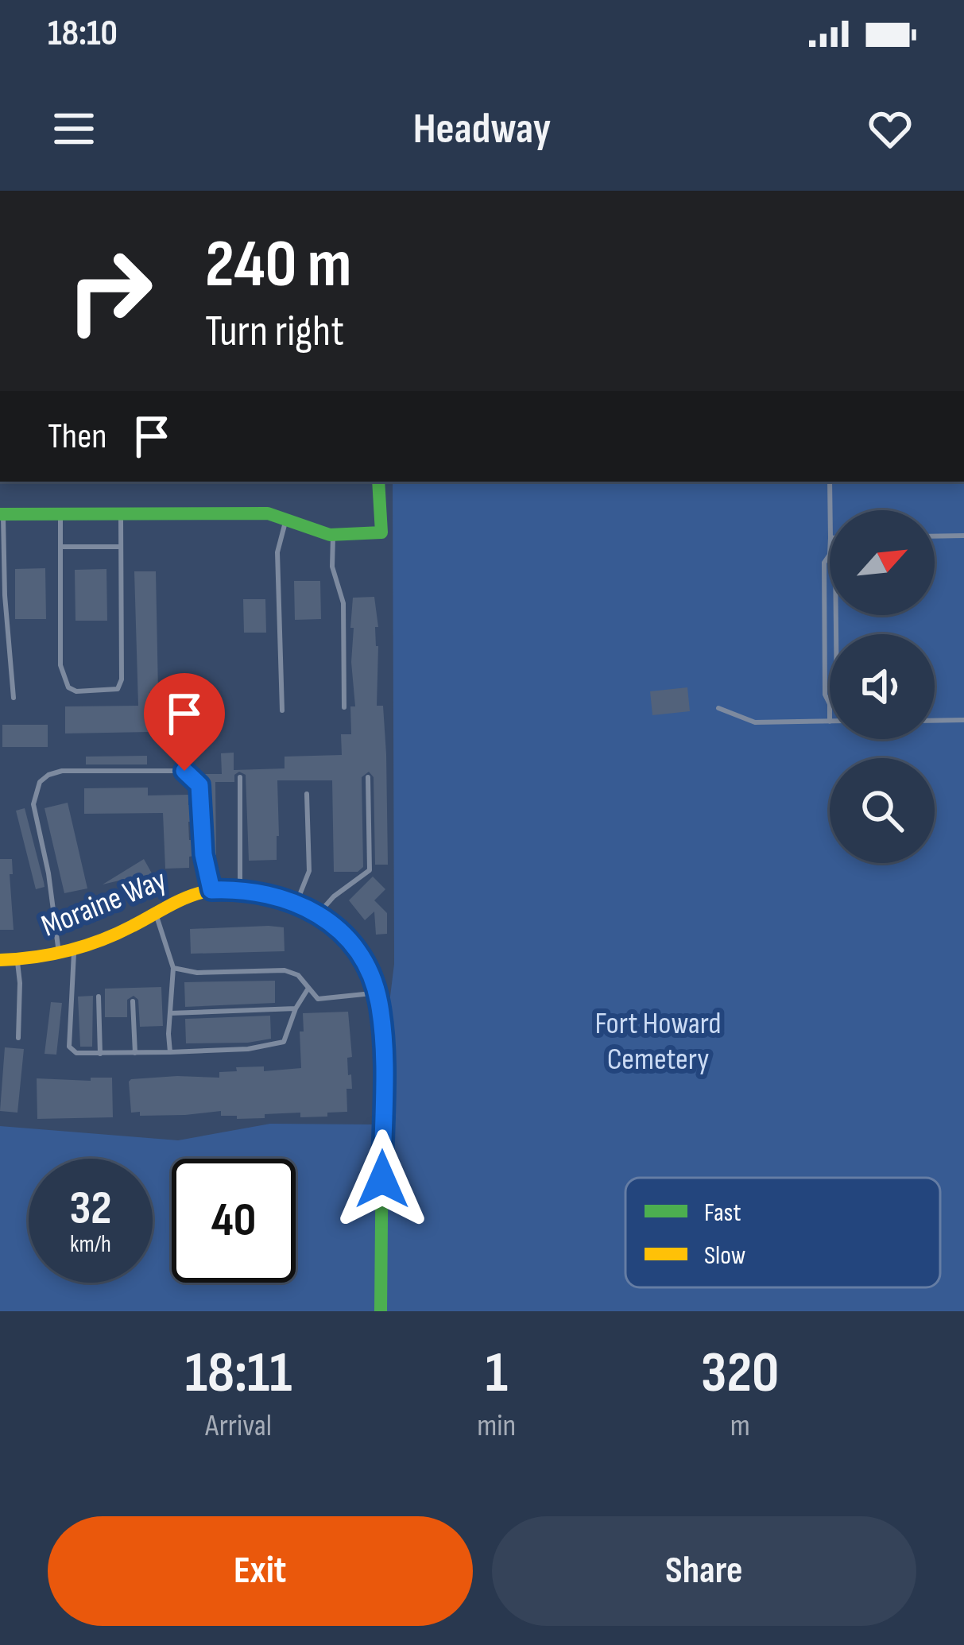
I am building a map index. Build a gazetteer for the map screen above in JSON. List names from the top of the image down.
{
  "streets": {
    "street": ["Moraine Way"]
  },
  "parks": ["Fort Howard Cemetery"],
  "legend": ["Fast", "Slow"],
  "north": "top right",
  "page": {
    "status": "18:10",
    "header": "Headway",
    "turn": ["240 m", "Turn right"],
    "then": "Then",
    "speed": "32 km/h",
    "limit": "40",
    "eta": [
      "18:11",
      "Arrival",
      "1",
      "min",
      "320",
      "m"
    ],
    "buttons": ["Exit", "Share"]
  }
}
